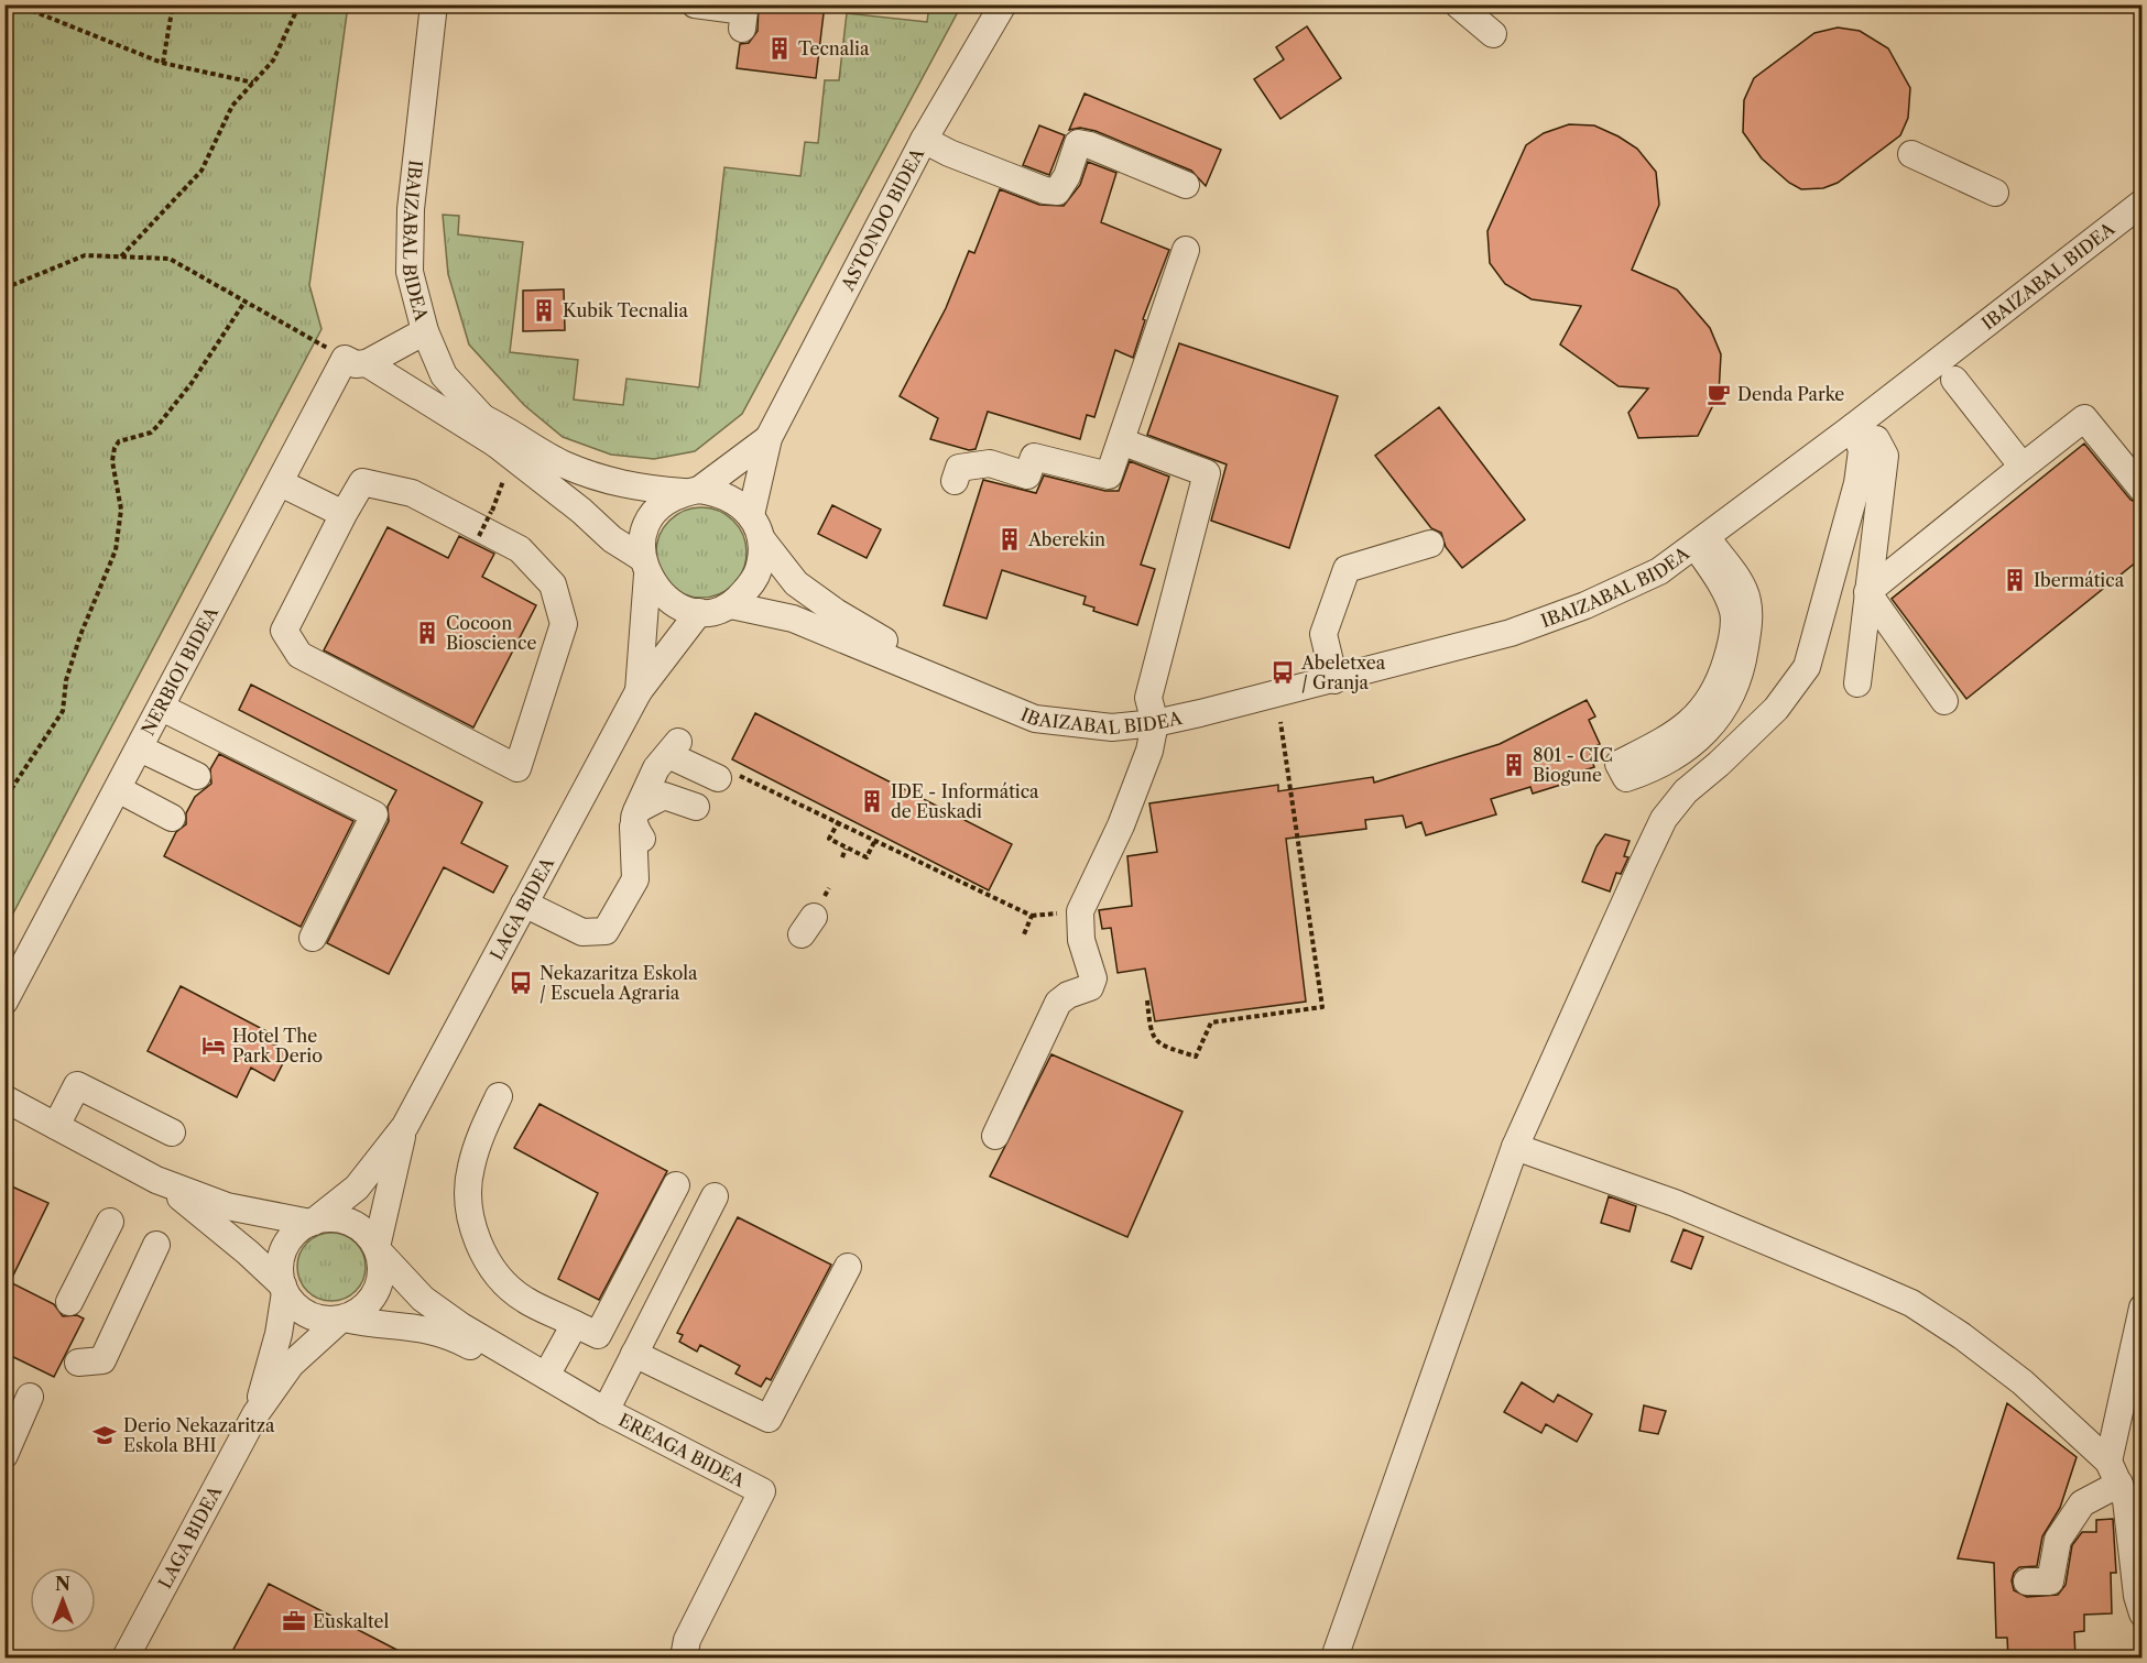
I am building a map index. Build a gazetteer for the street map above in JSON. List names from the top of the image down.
{
  "streets": {
    "street": [
      "ASTONDO BIDEA",
      "IBAIZABAL BIDEA",
      "NERBIOI BIDEA",
      "LAGA BIDEA",
      "EREAGA BIDEA"
    ]
  },
  "crossings": [
    ["ASTONDO BIDEA", "IBAIZABAL BIDEA"],
    ["ASTONDO BIDEA", "LAGA BIDEA"],
    ["IBAIZABAL BIDEA", "LAGA BIDEA"],
    ["LAGA BIDEA", "EREAGA BIDEA"]
  ],
  "places": {
    "building": [
      "Tecnalia",
      "Kubik Tecnalia",
      "Aberekin",
      "Ibermática",
      "Cocoon Bioscience",
      "801 - CIC Biogune",
      "IDE - Informática de Euskadi"
    ],
    "cafe": ["Denda Parke"],
    "bus stop": ["Abeletxea / Granja", "Nekazaritza Eskola / Escuela Agraria"],
    "hotel": ["Hotel The Park Derio"],
    "school or university": ["Derio Nekazaritza Eskola BHI"],
    "office": ["Euskaltel"]
  },
  "north": "top"
}
